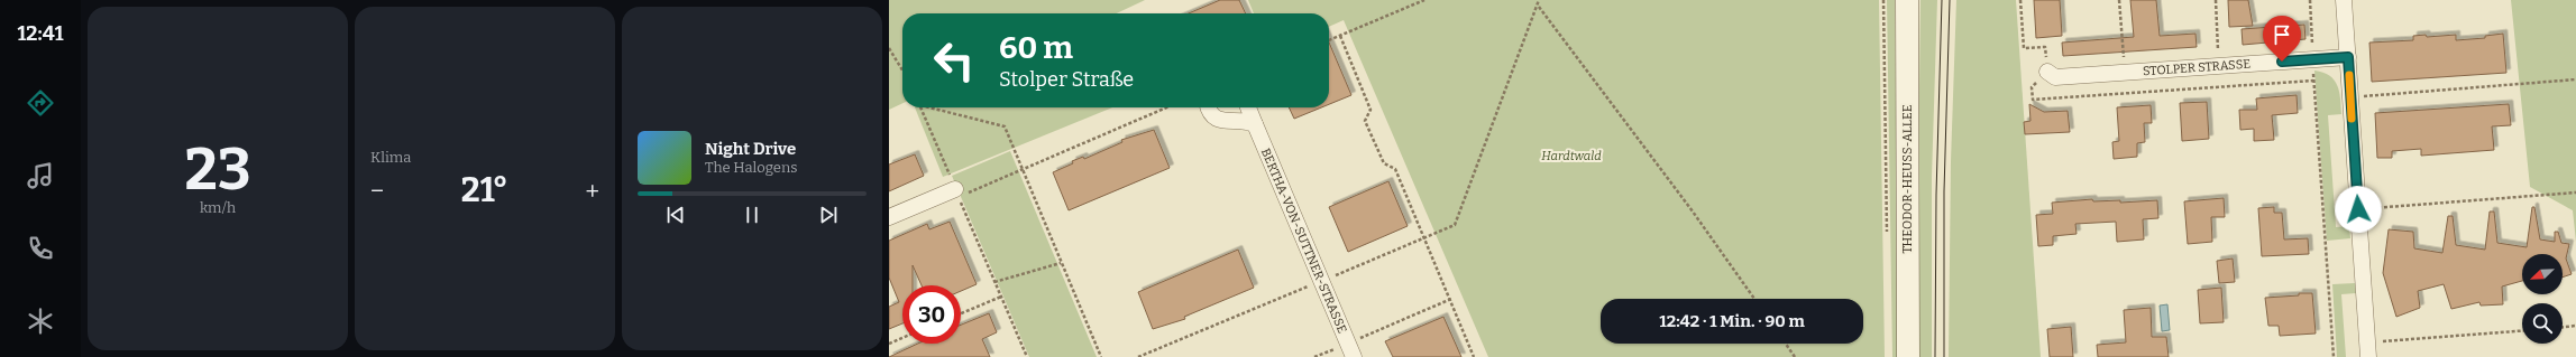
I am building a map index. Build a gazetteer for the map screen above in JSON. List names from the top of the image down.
{
  "streets": {
    "main road": ["THEODOR-HEUSS-ALLEE"],
    "street": ["STOLPER STRASSE", "BERTHA-VON-SUTTNER-STRASSE"]
  },
  "parks": ["Hardtwald"],
  "north": "bottom left",
  "page": {
    "tabs": "12:41",
    "tile": [
      ["23", "km/h"],
      "Klima"
    ],
    "turn": ["60 m", "Stolper Straße"],
    "song": ["Night Drive", "The Halogens"],
    "heat": ["−", "21°", "+"],
    "limit": "30",
    "trip": "12:42 · 1 Min. · 90 m"
  }
}
